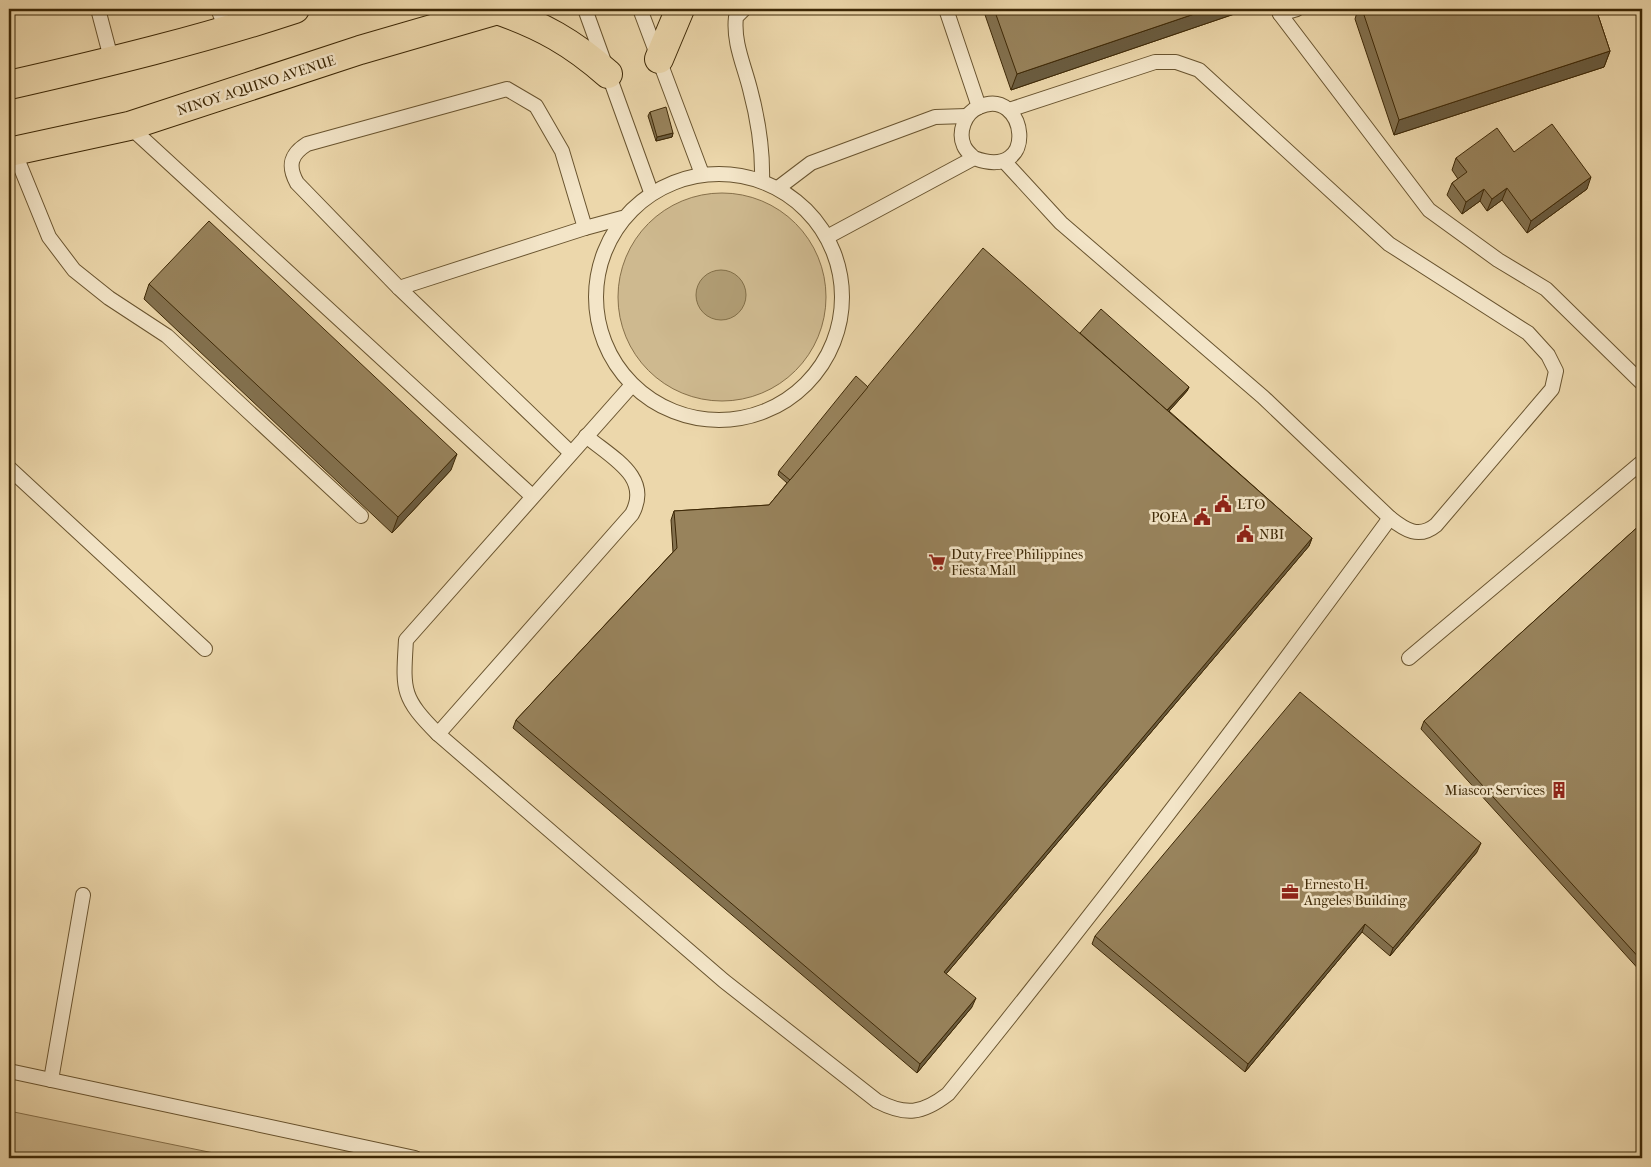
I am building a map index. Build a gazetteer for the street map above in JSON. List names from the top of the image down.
{
  "streets": {
    "main road": ["NINOY AQUINO AVENUE"]
  },
  "places": {
    "public building": ["LTO", "POEA", "NBI"],
    "supermarket": ["Duty Free Philippines Fiesta Mall"],
    "building": ["Miascor Services"],
    "office": ["Ernesto H. Angeles Building"]
  }
}
